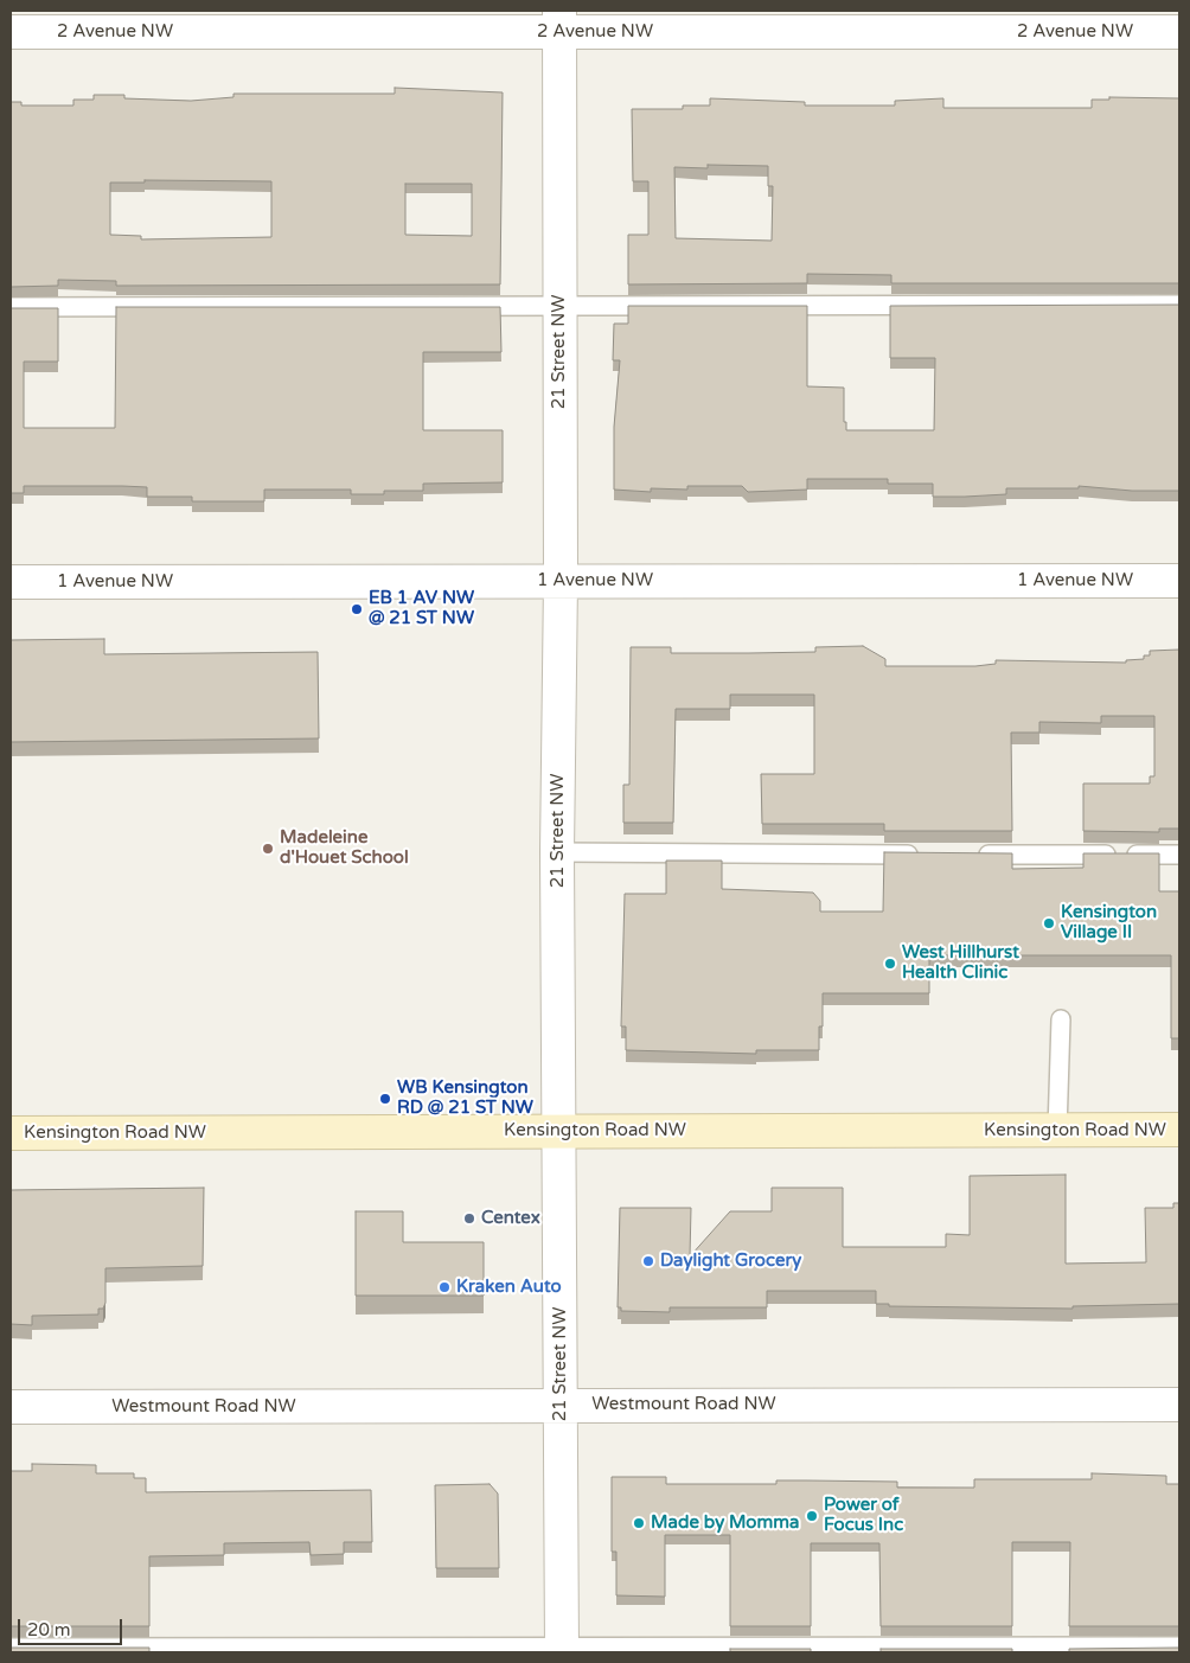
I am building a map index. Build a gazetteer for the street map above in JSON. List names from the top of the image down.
{
  "streets": {
    "street": [
      "2 Avenue NW",
      "21 Street NW",
      "1 Avenue NW",
      "Kensington Road NW",
      "Westmount Road NW"
    ]
  },
  "crossings": [
    ["2 Avenue NW", "21 Street NW"],
    ["21 Street NW", "1 Avenue NW"],
    ["21 Street NW", "Kensington Road NW"],
    ["21 Street NW", "Westmount Road NW"]
  ],
  "places": [
    "EB 1 AV NW @ 21 ST NW",
    "Madeleine d'Houet School",
    "Kensington Village II",
    "West Hillhurst Health Clinic",
    "WB Kensington RD @ 21 ST NW",
    "Centex",
    "Daylight Grocery",
    "Kraken Auto",
    "Power of Focus Inc",
    "Made by Momma"
  ],
  "scale_bar": "20 m"
}
